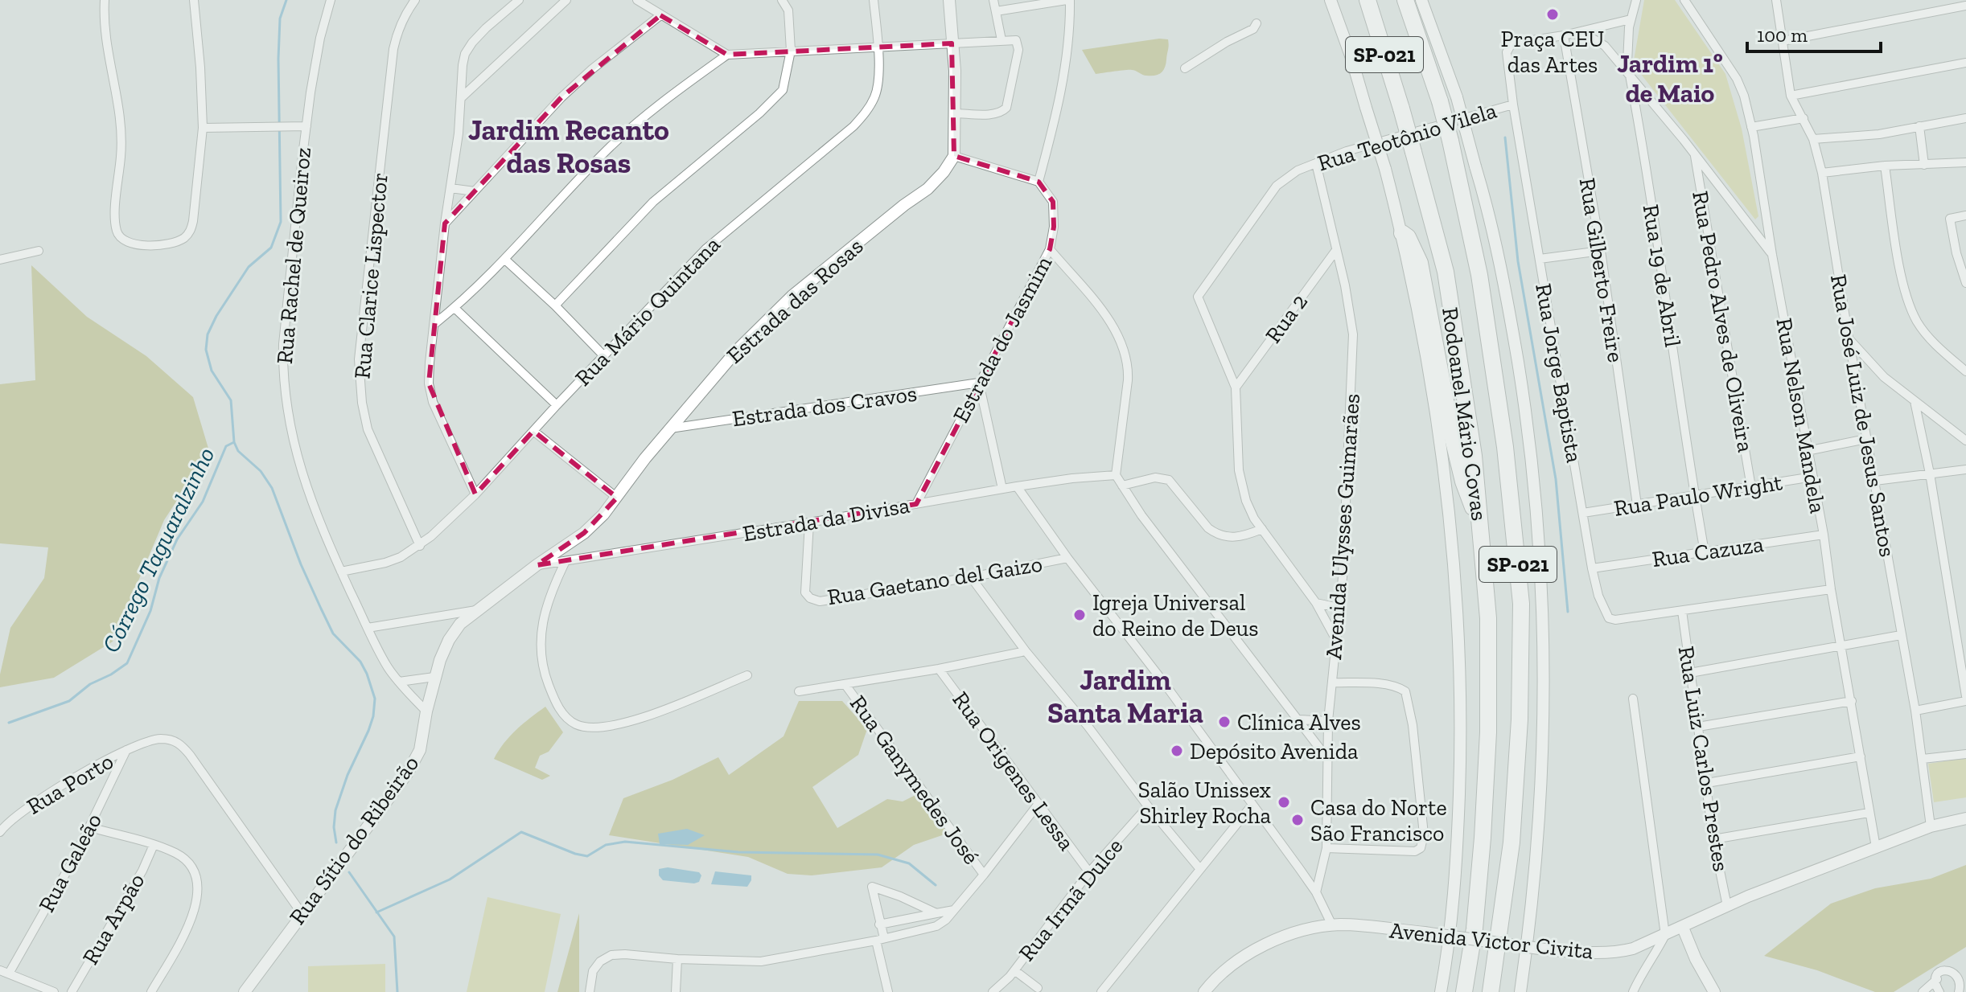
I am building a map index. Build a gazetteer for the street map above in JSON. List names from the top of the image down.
{
  "streets": {
    "highway": ["SP-021", "Rodoanel Mário Covas"],
    "main road": ["Estrada das Rosas", "Rua Sítio do Ribeirão", "Avenida Victor Civita"],
    "street": [
      "Rua Teotônio Vilela",
      "Rua Rachel de Queiroz",
      "Rua Gilberto Freire",
      "Rua Clarice Lispector",
      "Rua 19 de Abril",
      "Rua Mário Quintana",
      "Rua 2",
      "Rua Pedro Alves de Oliveira",
      "Estrada do Jasmim",
      "Rua Jorge Baptista",
      "Estrada dos Cravos",
      "Rua Nelson Mandela",
      "Rua José Luiz de Jesus Santos",
      "Rua Paulo Wright",
      "Estrada da Divisa",
      "Avenida Ulysses Guimarães",
      "Rua Cazuza",
      "Rua Gaetano del Gaizo",
      "Rua Luiz Carlos Prestes",
      "Rua Origenes Lessa",
      "Rua Ganymedes José",
      "Rua Porto",
      "Rua Galeão",
      "Rua Irmã Dulce",
      "Rua Arpão"
    ]
  },
  "crossings": [
    ["Rua Teotônio Vilela", "Rua 2"],
    ["Rua Teotônio Vilela", "Rua Jorge Baptista"],
    ["Rua Teotônio Vilela", "Avenida Ulysses Guimarães"],
    ["Rua Rachel de Queiroz", "Rua Mário Quintana"],
    ["Rua Rachel de Queiroz", "Rua Sítio do Ribeirão"],
    ["Rua Gilberto Freire", "Rua Jorge Baptista"],
    ["Rua Gilberto Freire", "Rua Paulo Wright"],
    ["Rua Clarice Lispector", "Rua Mário Quintana"],
    ["Rua 19 de Abril", "Rua Paulo Wright"],
    ["Rua 19 de Abril", "Rua Cazuza"],
    ["Estrada das Rosas", "Estrada dos Cravos"],
    ["Estrada das Rosas", "Estrada da Divisa"],
    ["Estrada das Rosas", "Rua Sítio do Ribeirão"],
    ["Rua 2", "Avenida Ulysses Guimarães"],
    ["Rua Pedro Alves de Oliveira", "Rua Paulo Wright"],
    ["Estrada do Jasmim", "Estrada dos Cravos"],
    ["Estrada do Jasmim", "Estrada da Divisa"],
    ["Rua Jorge Baptista", "Rua Paulo Wright"],
    ["Rua Jorge Baptista", "Rua Cazuza"],
    ["Rua Jorge Baptista", "Rua Luiz Carlos Prestes"],
    ["Rua Nelson Mandela", "Rua Paulo Wright"],
    ["Rua Nelson Mandela", "Rua Cazuza"],
    ["Rua Nelson Mandela", "Avenida Victor Civita"],
    ["Rua José Luiz de Jesus Santos", "Avenida Victor Civita"],
    ["Estrada da Divisa", "Rua Gaetano del Gaizo"],
    ["Estrada da Divisa", "Rua Sítio do Ribeirão"],
    ["Rua Luiz Carlos Prestes", "Avenida Victor Civita"],
    ["Rua Origenes Lessa", "Rua Irmã Dulce"],
    ["Rua Porto", "Rua Sítio do Ribeirão"],
    ["Rua Porto", "Rua Galeão"]
  ],
  "districts": ["Jardim 1º de Maio", "Jardim Recanto das Rosas", "Jardim Santa Maria"],
  "water": ["Córrego Taguaralzinho"],
  "places": [
    "Praça CEU das Artes",
    "Igreja Universal do Reino de Deus",
    "Clínica Alves",
    "Depósito Avenida",
    "Salão Unissex Shirley Rocha",
    "Casa do Norte São Francisco"
  ],
  "scale_bar": "100 m"
}
